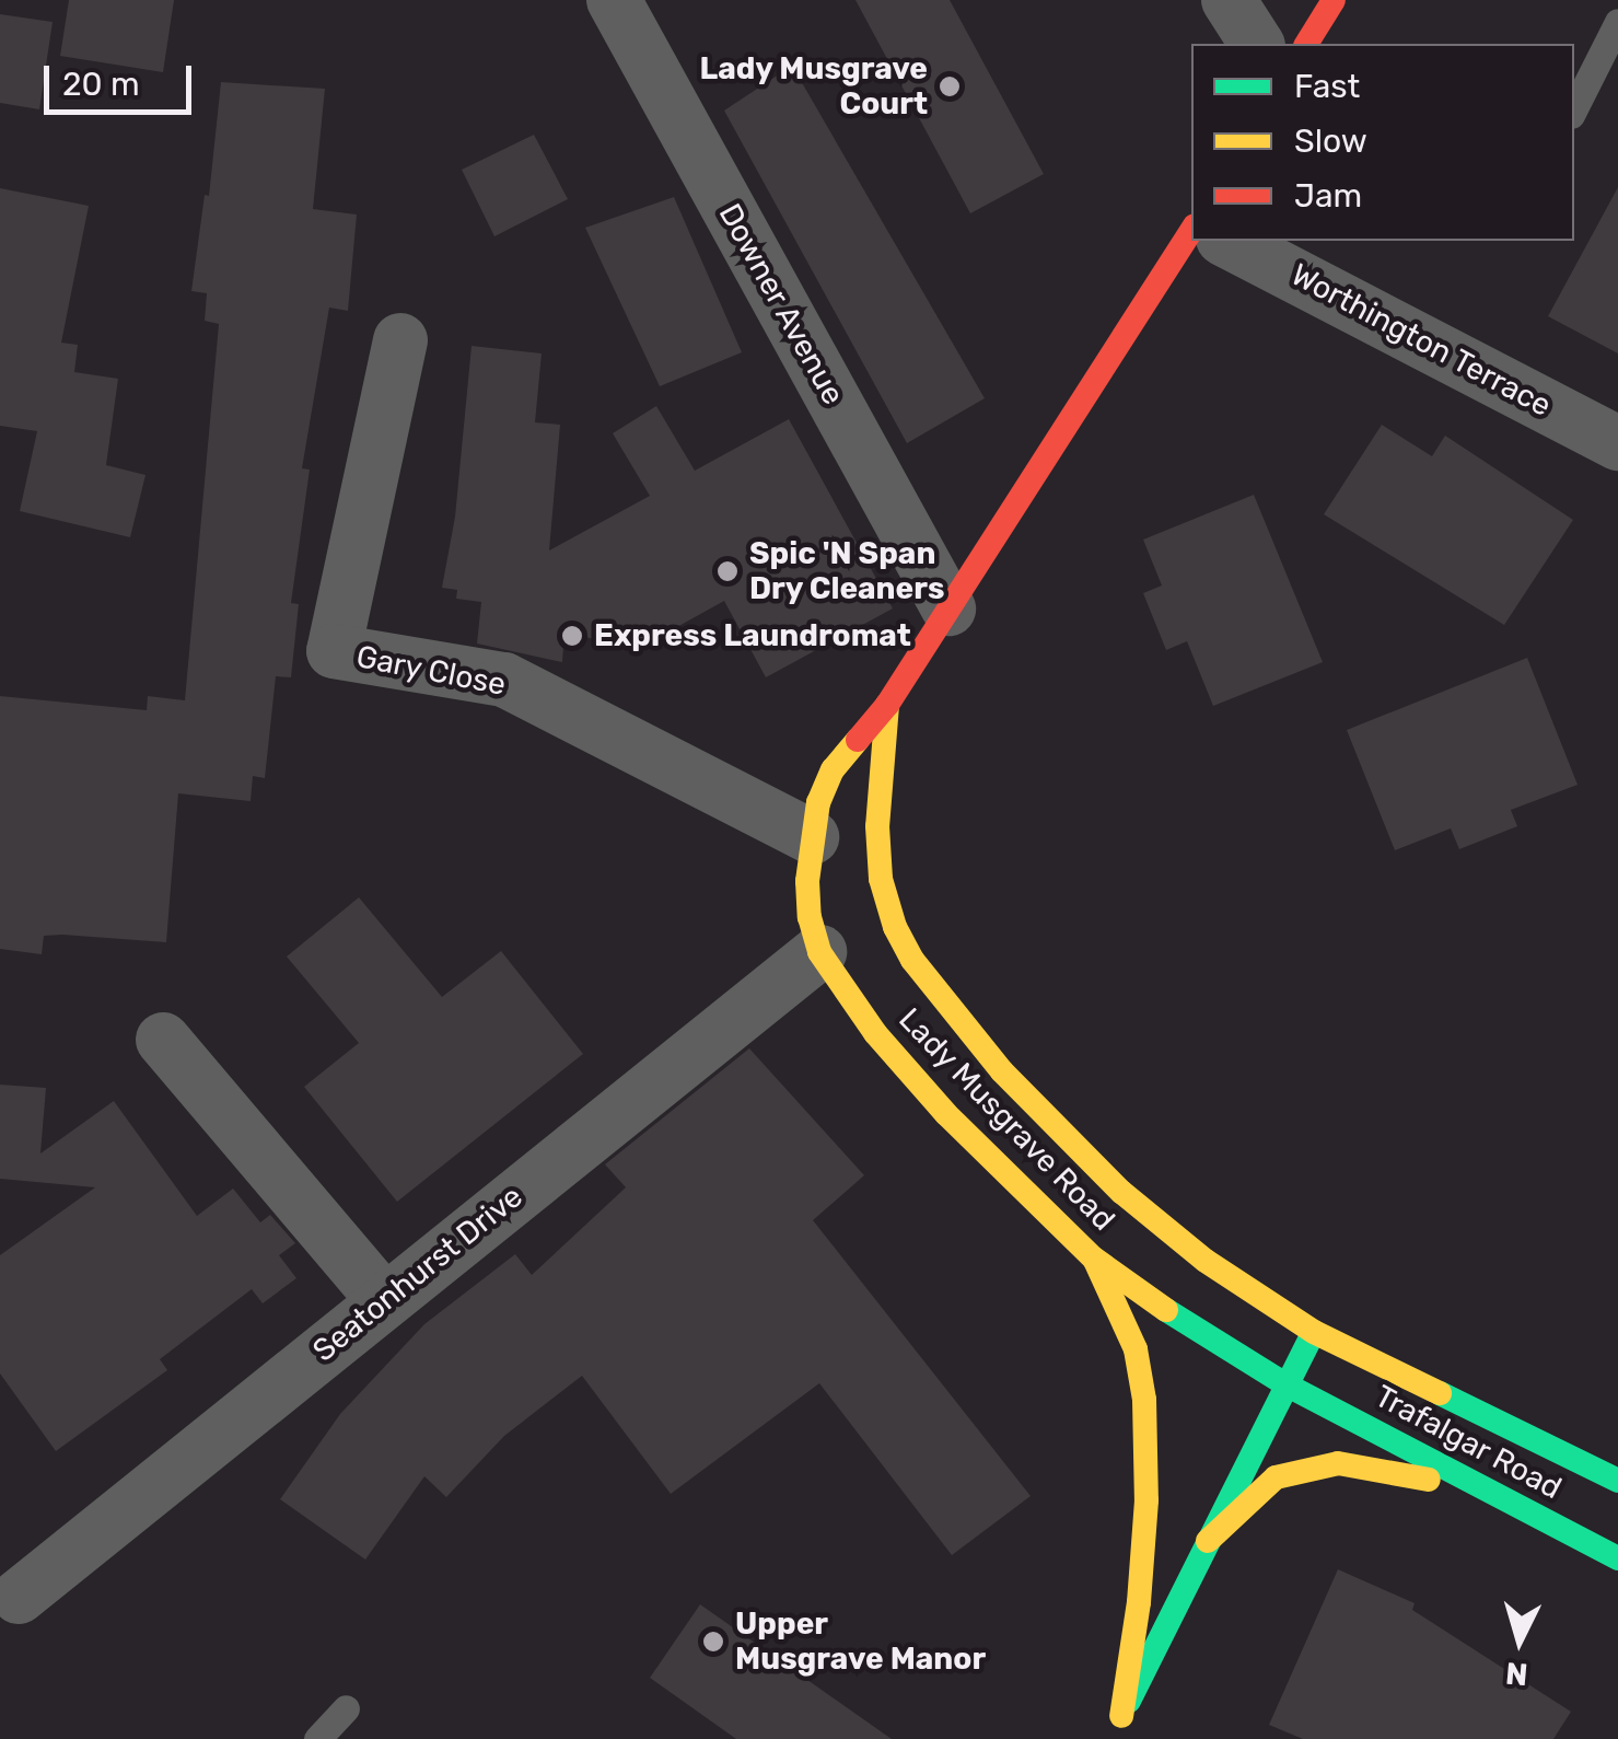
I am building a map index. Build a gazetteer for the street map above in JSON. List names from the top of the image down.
{
  "streets": {
    "main road": ["Lady Musgrave Road", "Trafalgar Road"],
    "street": [
      "Downer Avenue",
      "Worthington Terrace",
      "Gary Close",
      "Seatonhurst Drive"
    ]
  },
  "crossings": [
    ["Downer Avenue", "Lady Musgrave Road"],
    ["Gary Close", "Lady Musgrave Road"],
    ["Lady Musgrave Road", "Seatonhurst Drive"],
    ["Lady Musgrave Road", "Trafalgar Road"]
  ],
  "places": [
    "Lady Musgrave Court",
    "Spic 'N Span Dry Cleaners",
    "Express Laundromat",
    "Upper Musgrave Manor"
  ],
  "legend": ["Fast", "Slow", "Jam"],
  "scale_bar": "20 m",
  "north": "bottom"
}
